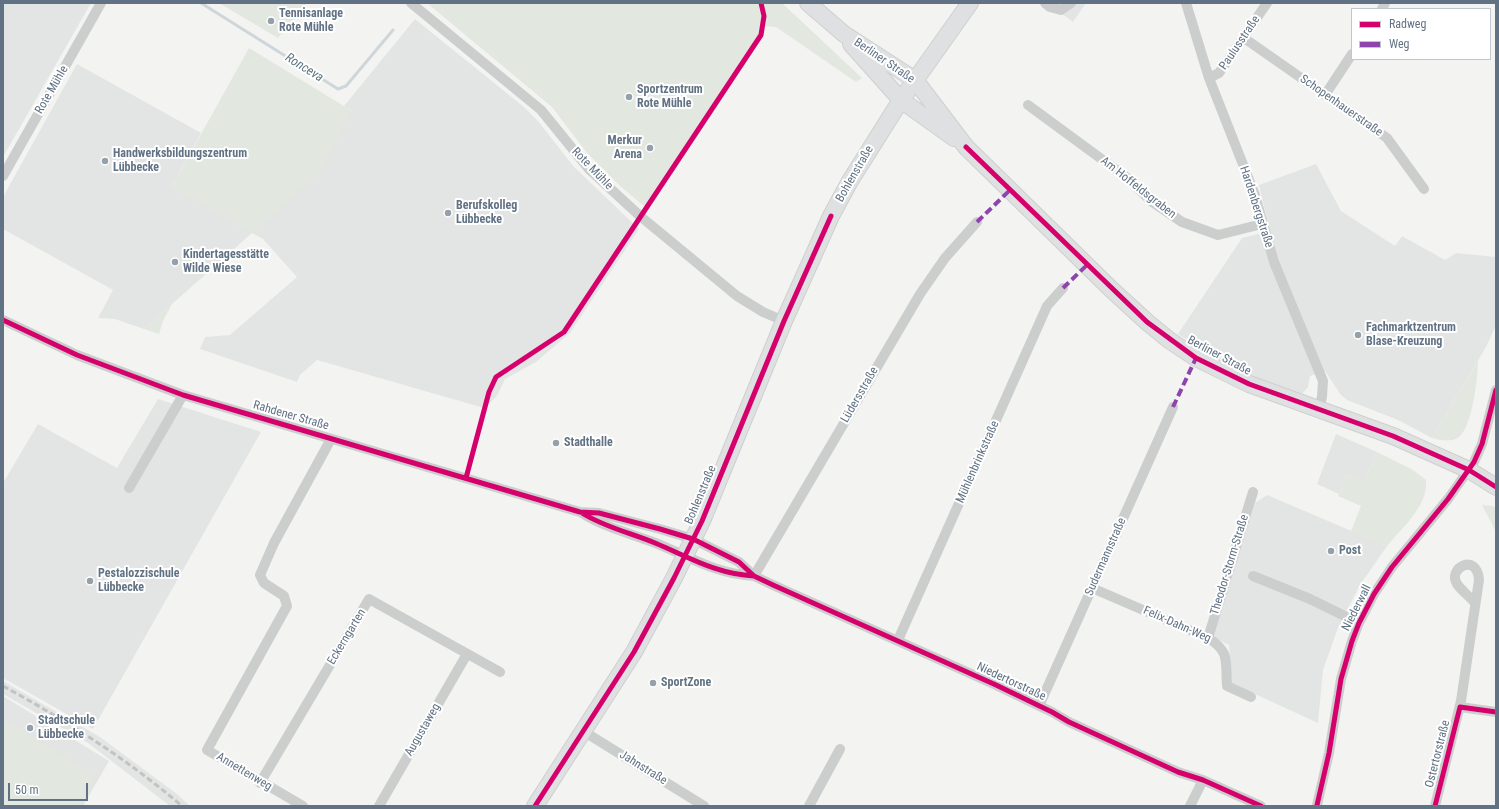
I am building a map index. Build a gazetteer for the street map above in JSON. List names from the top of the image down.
{
  "streets": {
    "main road": ["Berliner Straße", "Bohlenstraße"],
    "street": [
      "Paulusstraße",
      "Rote Mühle",
      "Schopenhauerstraße",
      "Am Hoffeldsgraben",
      "Hardenbergstraße",
      "Lüdersstraße",
      "Rahdener Straße",
      "Mühlenbrinkstraße",
      "Sudermannstraße",
      "Theodor-Storm-Straße",
      "Niederwall",
      "Felix-Dahn-Weg",
      "Eckerngarten",
      "Niedertorstraße",
      "Augustaweg",
      "Ostertorstraße",
      "Jahnstraße",
      "Annettenweg"
    ]
  },
  "crossings": [
    ["Paulusstraße", "Schopenhauerstraße"],
    ["Paulusstraße", "Hardenbergstraße"],
    ["Berliner Straße", "Bohlenstraße"],
    ["Berliner Straße", "Hardenbergstraße"],
    ["Berliner Straße", "Niederwall"],
    ["Rote Mühle", "Bohlenstraße"],
    ["Bohlenstraße", "Rahdener Straße"],
    ["Bohlenstraße", "Niedertorstraße"],
    ["Bohlenstraße", "Jahnstraße"],
    ["Am Hoffeldsgraben", "Hardenbergstraße"],
    ["Lüdersstraße", "Niedertorstraße"],
    ["Rahdener Straße", "Niedertorstraße"],
    ["Rahdener Straße", "Annettenweg"],
    ["Mühlenbrinkstraße", "Niedertorstraße"],
    ["Sudermannstraße", "Felix-Dahn-Weg"],
    ["Sudermannstraße", "Niedertorstraße"],
    ["Theodor-Storm-Straße", "Felix-Dahn-Weg"],
    ["Eckerngarten", "Augustaweg"],
    ["Eckerngarten", "Annettenweg"]
  ],
  "water": ["Ronceva"],
  "places": [
    "Tennisanlage Rote Mühle",
    "Sportzentrum Rote Mühle",
    "Merkur Arena",
    "Handwerksbildungszentrum Lübbecke",
    "Berufskolleg Lübbecke",
    "Kindertagesstätte Wilde Wiese",
    "Fachmarktzentrum Blase-Kreuzung",
    "Stadthalle",
    "Post",
    "Pestalozzischule Lübbecke",
    "SportZone",
    "Stadtschule Lübbecke"
  ],
  "legend": ["Radweg", "Weg"],
  "scale_bar": "50 m"
}
